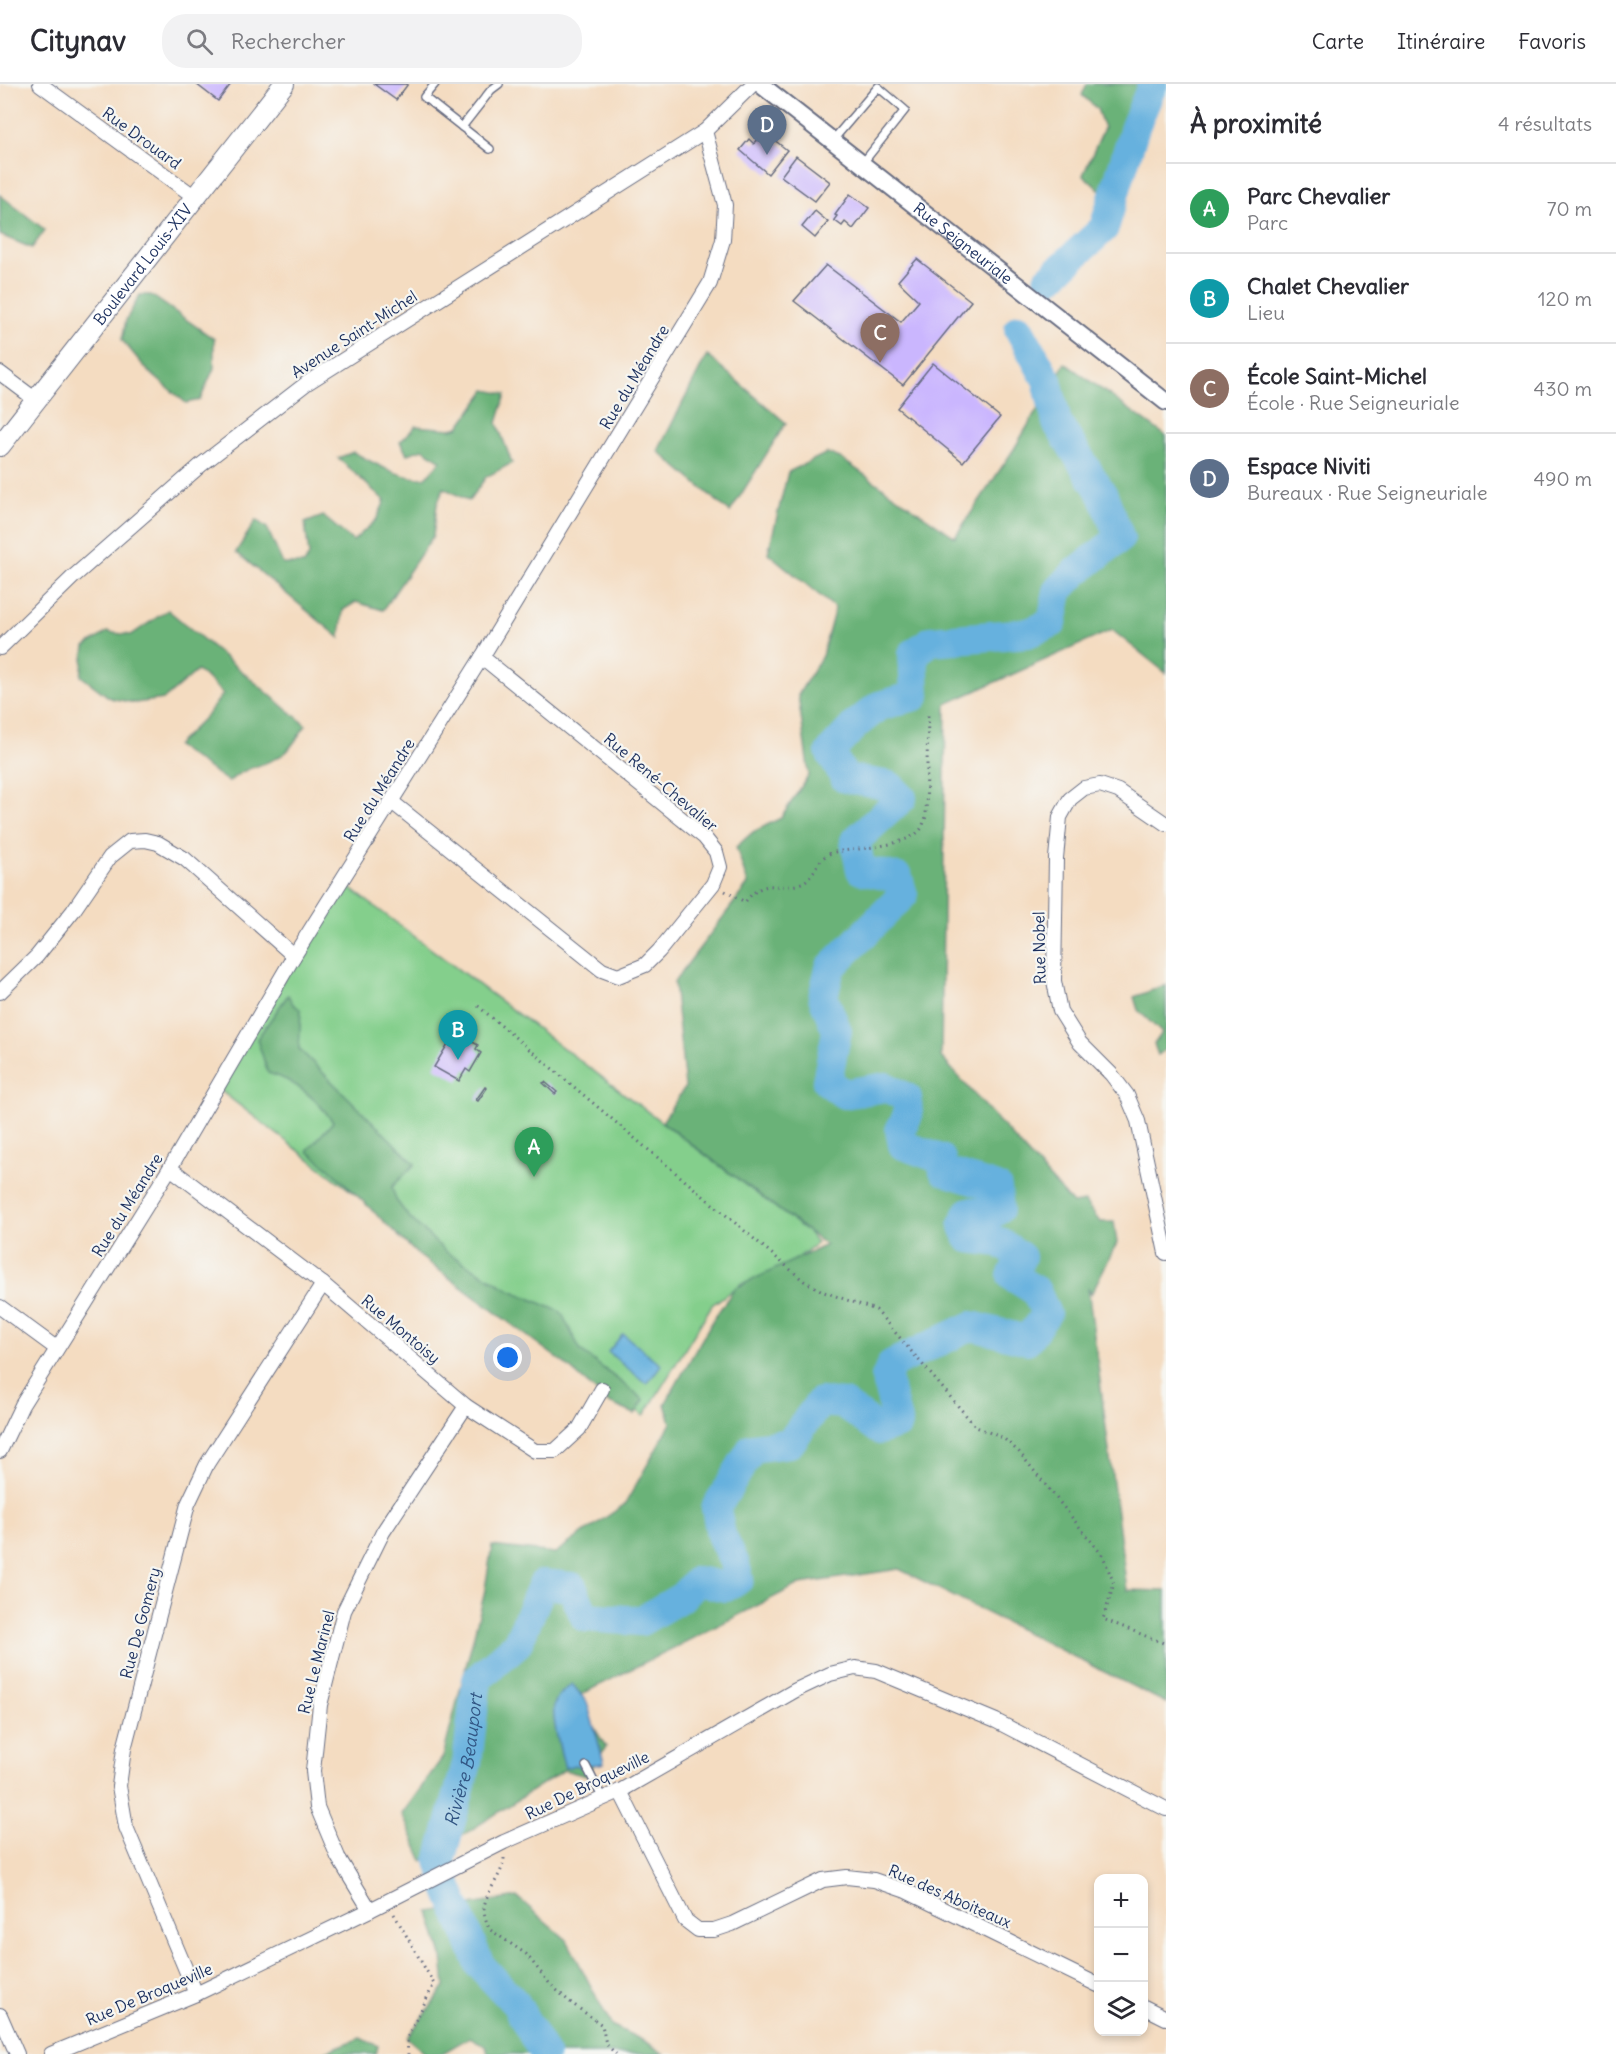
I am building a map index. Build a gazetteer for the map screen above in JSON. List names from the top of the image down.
{
  "streets": {
    "main road": ["Boulevard Louis-XIV"],
    "street": [
      "Rue Drouard",
      "Rue Seigneuriale",
      "Avenue Saint-Michel",
      "Rue du Méandre",
      "Rue René-Chevalier",
      "Rue Nobel",
      "Rue Montoisy",
      "Rue De Gomery",
      "Rue Le Marinel",
      "Rue De Broqueville",
      "Rue des Aboiteaux"
    ]
  },
  "crossings": [
    ["Rue Drouard", "Boulevard Louis-XIV"],
    ["Avenue Saint-Michel", "Rue du Méandre"],
    ["Rue du Méandre", "Rue René-Chevalier"],
    ["Rue du Méandre", "Rue Montoisy"],
    ["Rue Montoisy", "Rue De Gomery"],
    ["Rue Montoisy", "Rue Le Marinel"],
    ["Rue De Gomery", "Rue De Broqueville"],
    ["Rue Le Marinel", "Rue De Broqueville"],
    ["Rue De Broqueville", "Rue des Aboiteaux"]
  ],
  "water": ["Rivière Beauport"],
  "page": {
    "header": "Citynav",
    "search": "Rechercher",
    "nav": ["Carte", "Itinéraire", "Favoris"],
    "heading": ["À proximité", "4 résultats"],
    "pins": [
      "D",
      "C",
      "B",
      "A"
    ],
    "list": [
      {
        "mark": "A",
        "name": "Parc Chevalier",
        "note": "Parc",
        "value": "70 m"
      },
      {
        "mark": "B",
        "name": "Chalet Chevalier",
        "note": "Lieu",
        "value": "120 m"
      },
      {
        "mark": "C",
        "name": "École Saint-Michel",
        "note": "École · Rue Seigneuriale",
        "value": "430 m"
      },
      {
        "mark": "D",
        "name": "Espace Niviti",
        "note": "Bureaux · Rue Seigneuriale",
        "value": "490 m"
      }
    ],
    "map_buttons": ["+", "−"]
  }
}
